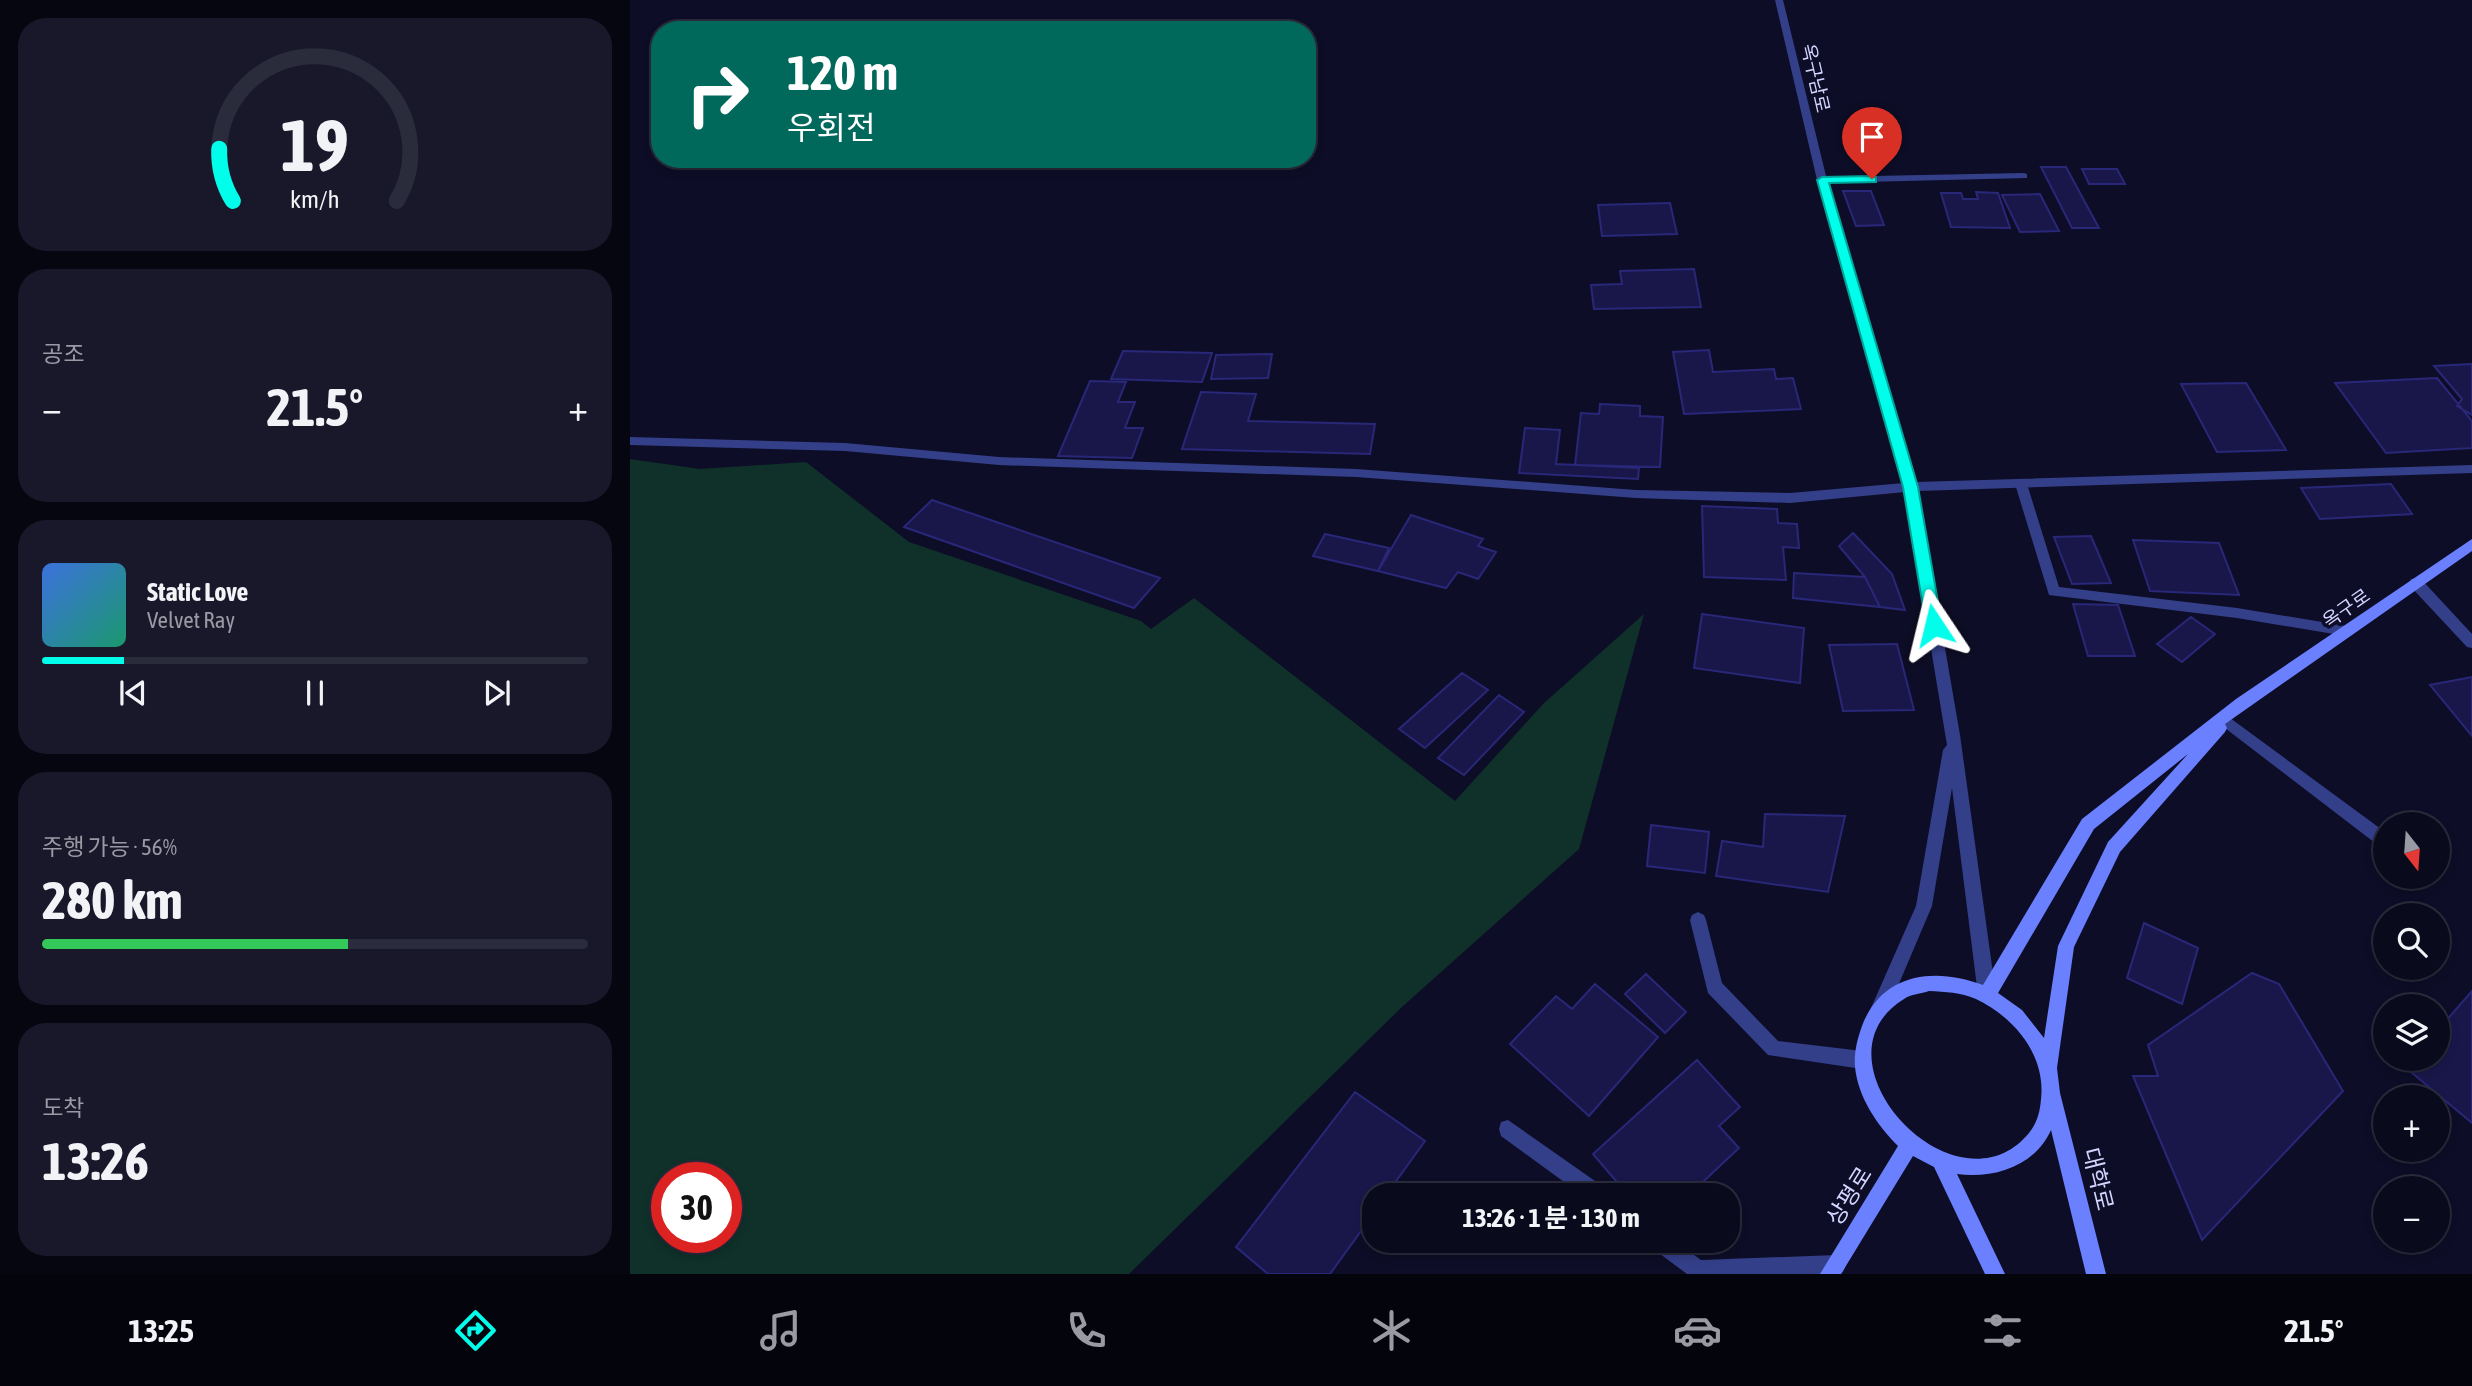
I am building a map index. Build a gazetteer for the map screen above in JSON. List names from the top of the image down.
{
  "streets": {
    "main road": ["옥구로", "대학로", "상평로"],
    "street": ["옥구남로"]
  },
  "crossings": [
    ["옥구남로", "대학로"],
    ["옥구남로", "상평로"],
    ["대학로", "상평로"]
  ],
  "north": "bottom",
  "page": {
    "turn": ["120 m", "우회전"],
    "tile": [
      "공조",
      ["주행 가능 · 56%", "280 km"],
      ["도착", "13:26"]
    ],
    "heat": ["−", "21.5°", "+"],
    "song": ["Static Love", "Velvet Ray"],
    "map_buttons": ["+", "−"],
    "limit": "30",
    "trip": "13:26 · 1 분 · 130 m",
    "tabs": ["13:25", "21.5°"],
    "gauge": ["19", "km/h"]
  }
}
